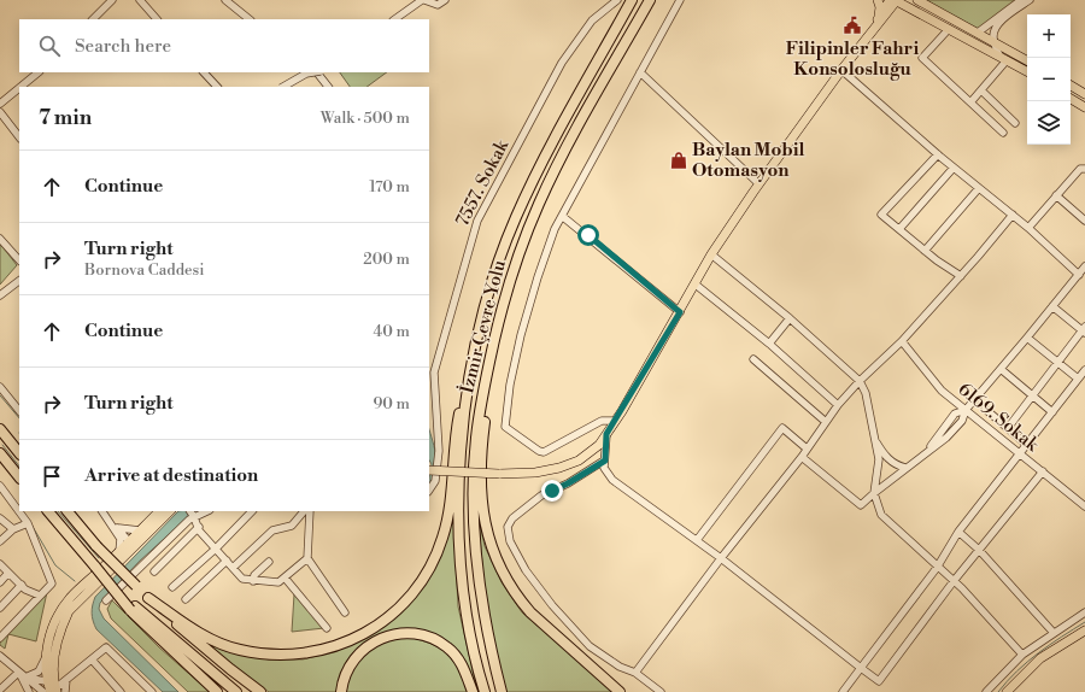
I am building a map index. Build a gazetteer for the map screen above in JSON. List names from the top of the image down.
{
  "streets": {
    "highway": ["İzmir Çevre Yolu"],
    "street": ["7557. Sokak", "6169. Sokak"]
  },
  "places": {
    "public building": ["Filipinler Fahri Konsolosluğu"],
    "shop": ["Baylan Mobil Otomasyon"]
  },
  "page": {
    "map_buttons": ["+", "−"],
    "search": "Search here",
    "heading": ["7 min", "Walk · 500 m"],
    "list": [
      ["Continue", "170 m"],
      ["Turn right", "Bornova Caddesi", "200 m"],
      ["Continue", "40 m"],
      ["Turn right", "90 m"],
      "Arrive at destination"
    ]
  }
}
